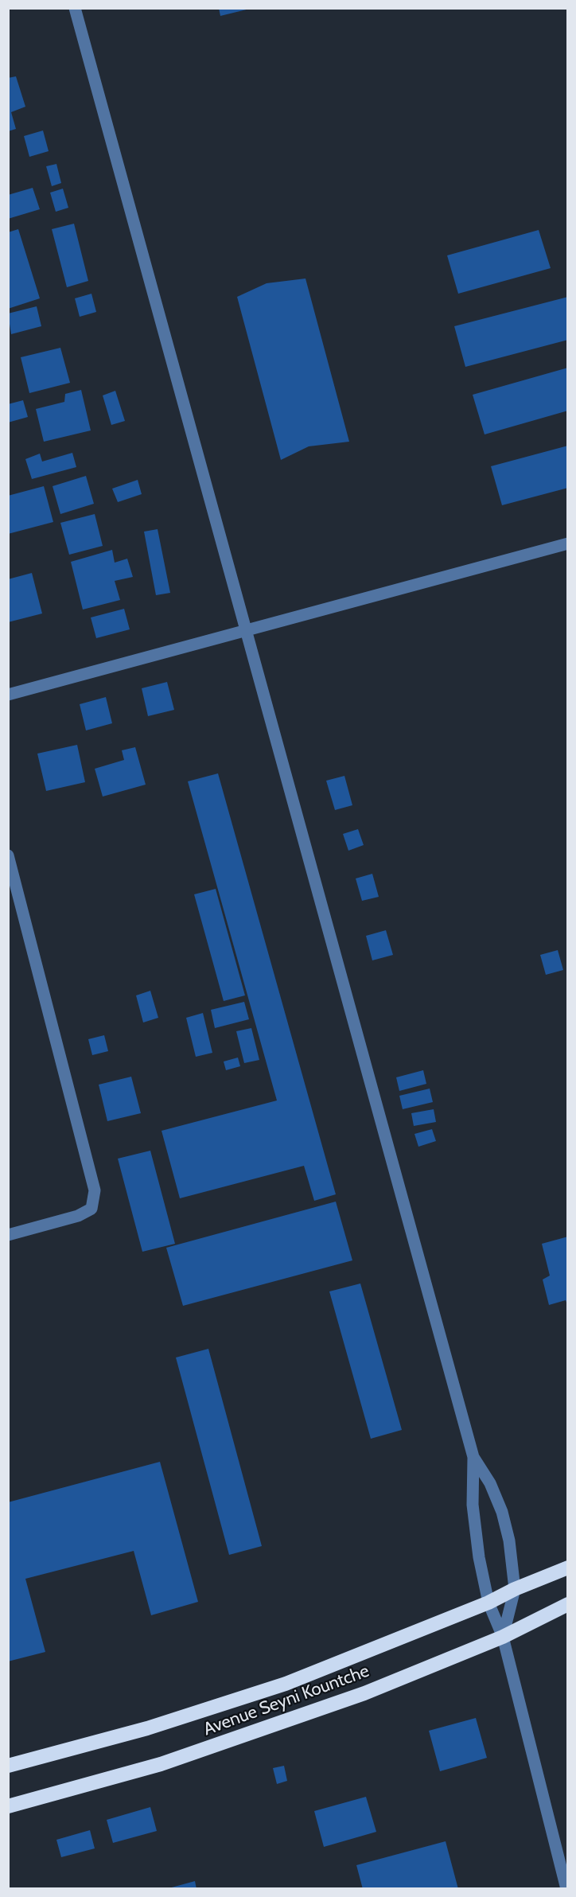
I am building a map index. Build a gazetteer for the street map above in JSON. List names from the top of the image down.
{
  "streets": {
    "highway": ["Avenue Seyni Kountche"]
  }
}
